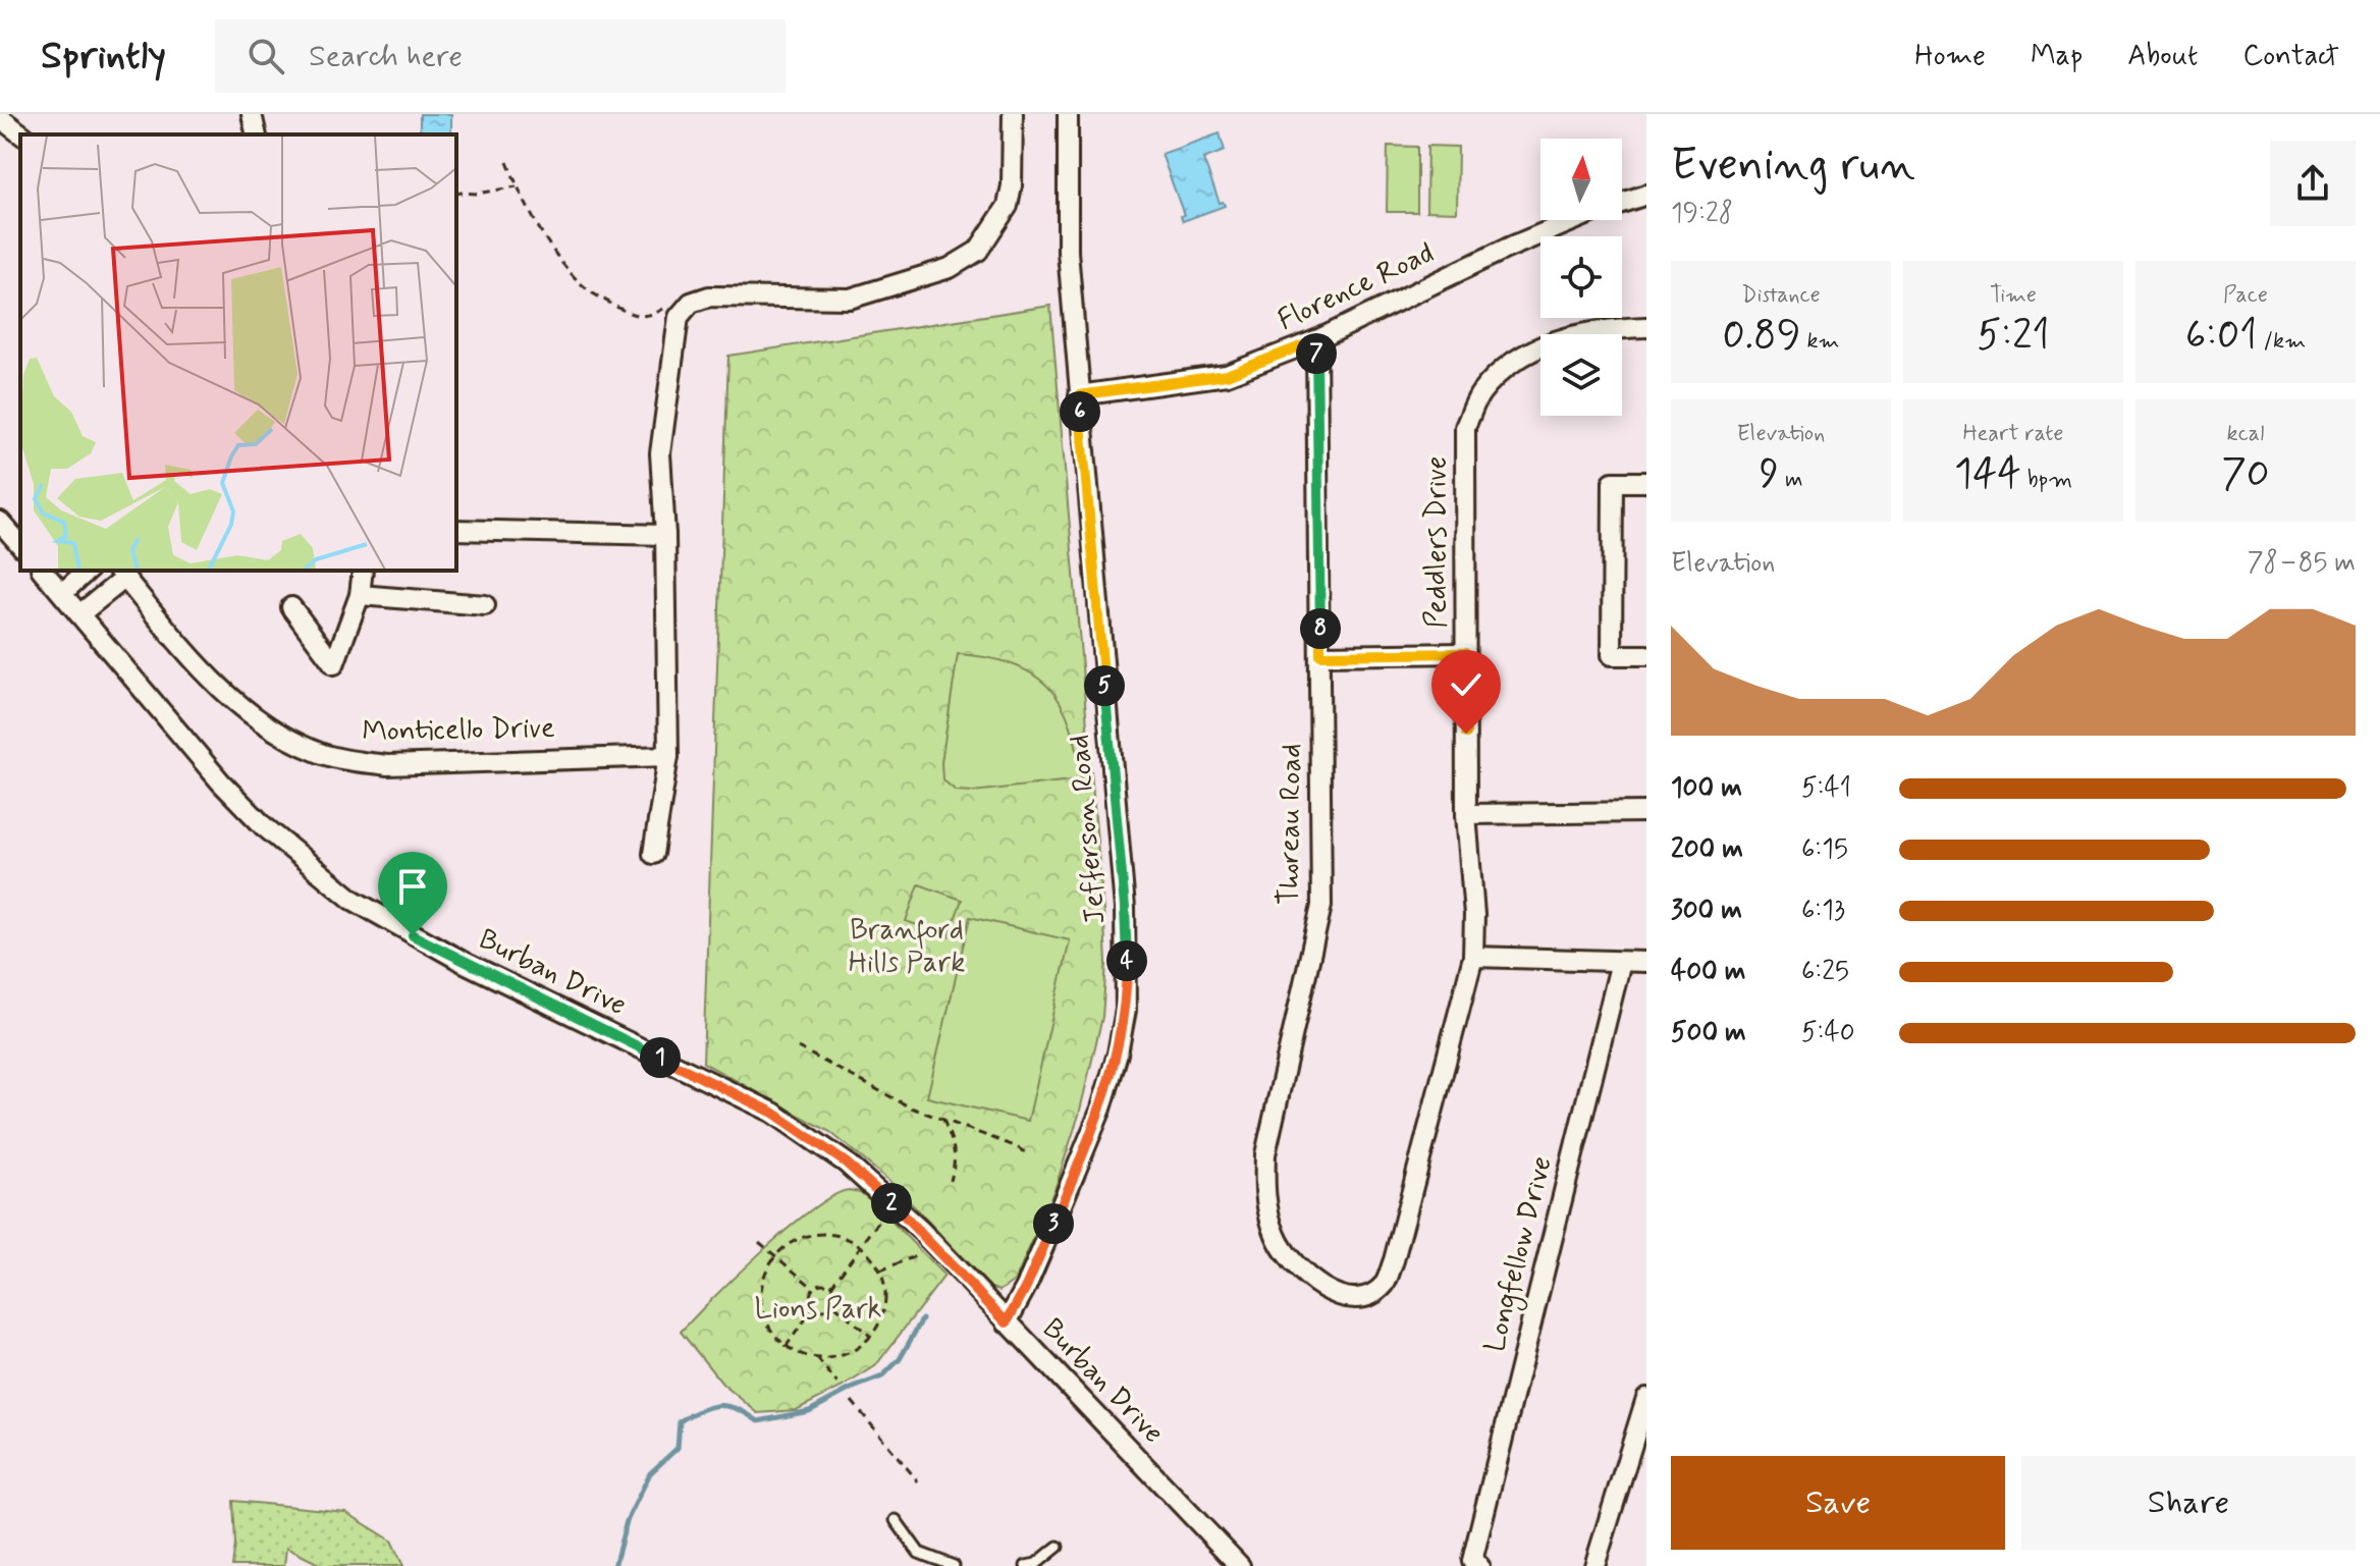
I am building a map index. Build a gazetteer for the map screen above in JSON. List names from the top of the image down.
{
  "streets": {
    "street": [
      "Florence Road",
      "Peddlers Drive",
      "Monticello Drive",
      "Thoreau Road",
      "Jefferson Road",
      "Burban Drive",
      "Longfellow Drive"
    ]
  },
  "crossings": [
    ["Florence Road", "Thoreau Road"],
    ["Florence Road", "Jefferson Road"],
    ["Peddlers Drive", "Thoreau Road"],
    ["Monticello Drive", "Burban Drive"],
    ["Jefferson Road", "Burban Drive"]
  ],
  "parks": ["Branford Hills Park", "Lions Park"],
  "north": "top",
  "page": {
    "header": "Sprintly",
    "search": "Search here",
    "nav": [
      "Home",
      "Map",
      "About",
      "Contact"
    ],
    "heading": ["Evening run", "19:28"],
    "stats": [
      ["Distance", "0.89 km"],
      ["Time", "5:21"],
      ["Pace", "6:01 /km"],
      ["Elevation", "9 m"],
      ["Heart rate", "144 bpm"],
      ["kcal", "70"]
    ],
    "pins": [
      "7",
      "6",
      "8",
      "5",
      "4",
      "1",
      "2",
      "3"
    ],
    "chart": ["Elevation", "78–85 m"],
    "list": [
      {
        "name": "100 m",
        "note": "5:41"
      },
      {
        "name": "200 m",
        "note": "6:15"
      },
      {
        "name": "300 m",
        "note": "6:13"
      },
      {
        "name": "400 m",
        "note": "6:25"
      },
      {
        "name": "500 m",
        "note": "5:40"
      }
    ],
    "buttons": ["Save", "Share"]
  }
}
